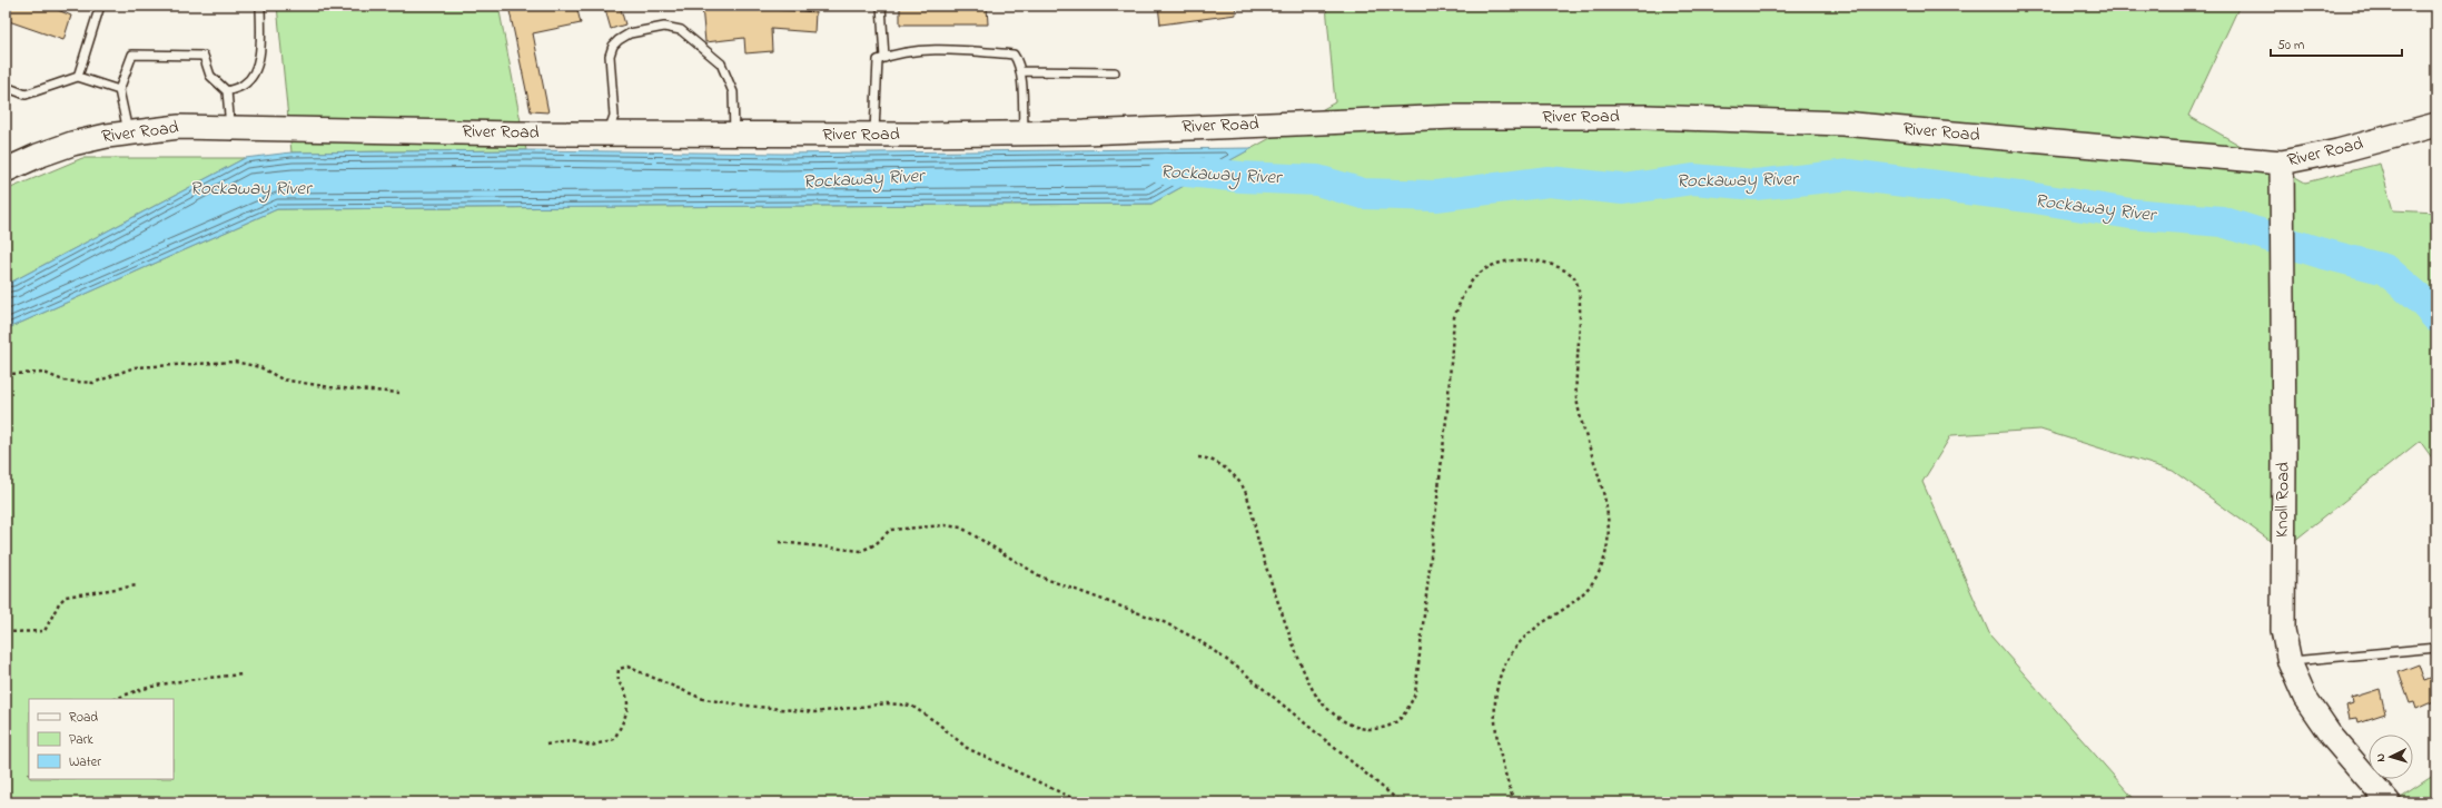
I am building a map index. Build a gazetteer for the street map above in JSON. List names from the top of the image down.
{
  "streets": {
    "street": ["River Road", "Knoll Road"]
  },
  "crossings": [
    ["River Road", "Knoll Road"]
  ],
  "water": ["Rockaway River"],
  "legend": ["Road", "Park", "Water"],
  "scale_bar": "50 m",
  "north": "left"
}
